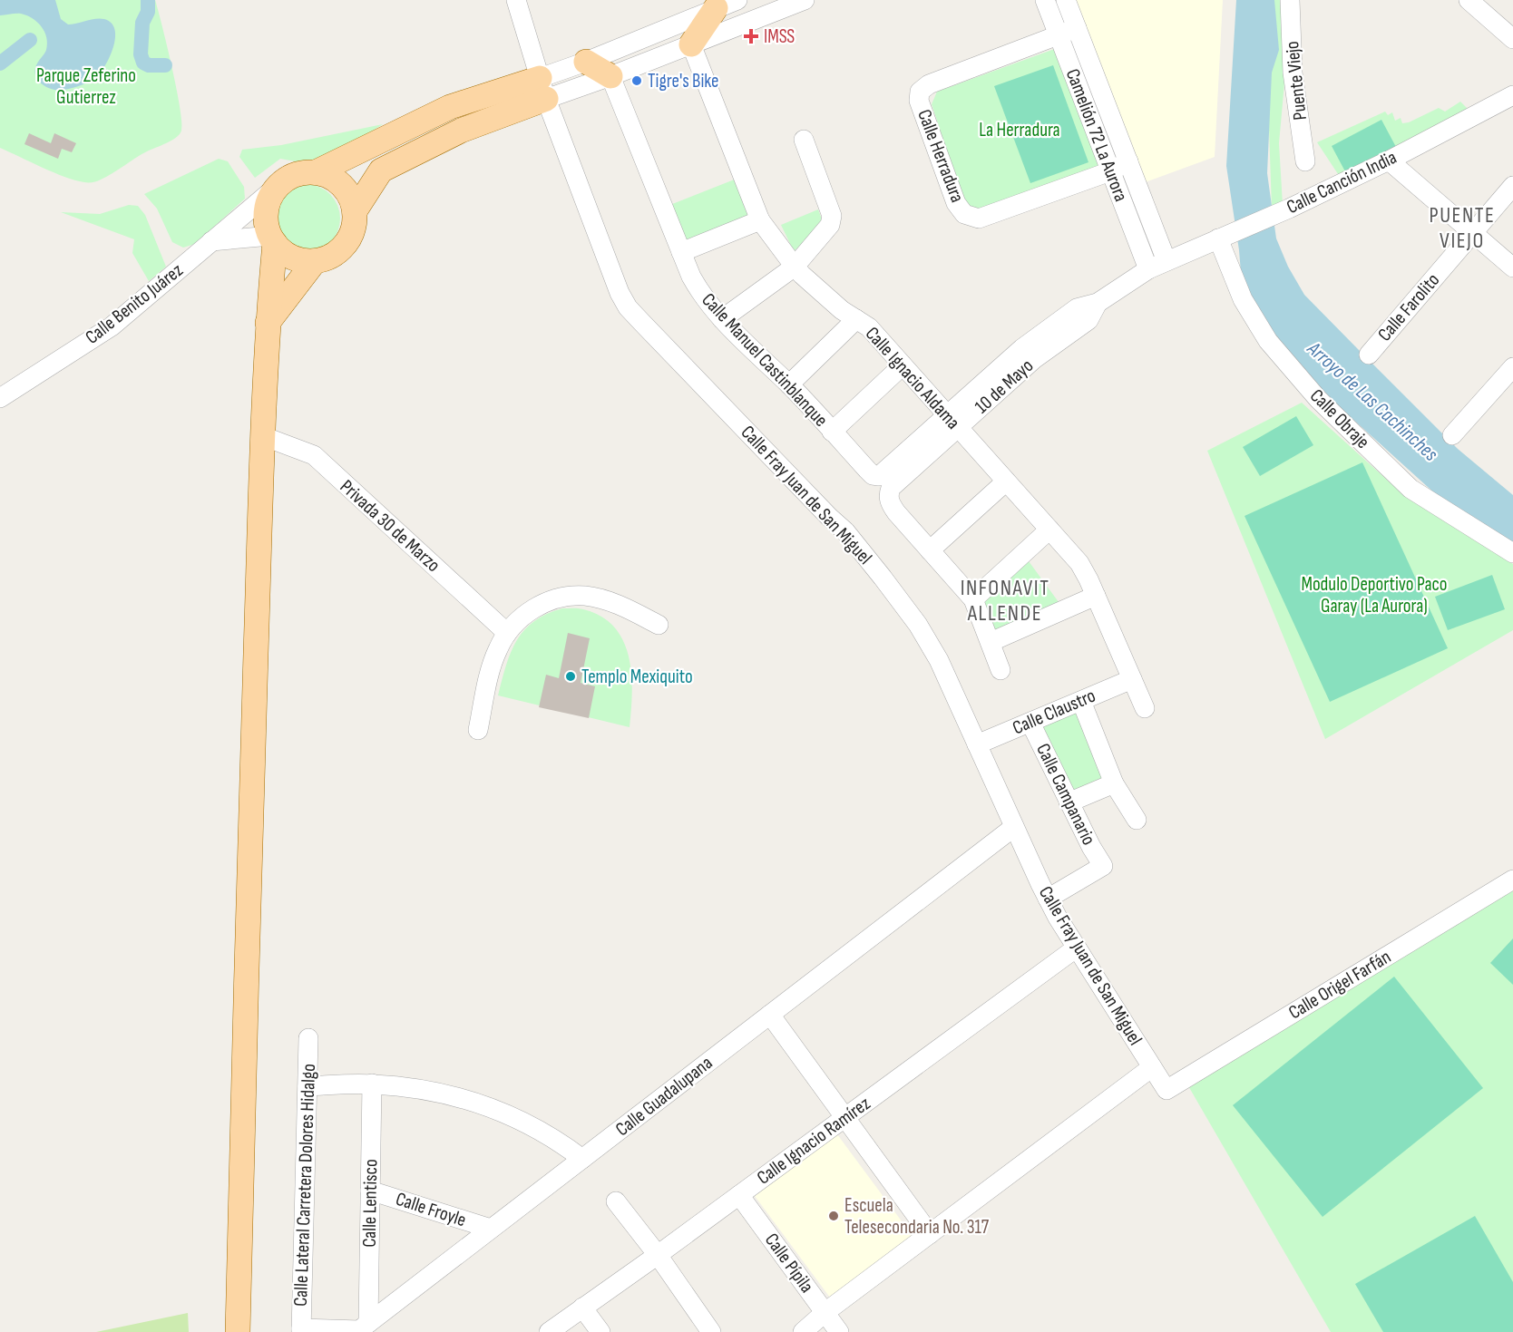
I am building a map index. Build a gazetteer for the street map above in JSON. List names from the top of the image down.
{
  "streets": {
    "street": [
      "Puente Viejo",
      "Camelión 72 La Aurora",
      "Calle Herradura",
      "Calle Canción India",
      "Calle Benito Juárez",
      "Calle Farolito",
      "Calle Manuel Castinblanque",
      "Calle Ignacio Aldama",
      "10 de Mayo",
      "Calle Obraje",
      "Calle Fray Juan de San Miguel",
      "Privada 30 de Marzo",
      "Calle Claustro",
      "Calle Campanario",
      "Calle Origel Farfán",
      "Calle Guadalupana",
      "Calle Ignacio Ramírez",
      "Calle Lateral Carretera Dolores Hidalgo",
      "Calle Lentisco",
      "Calle Froyle",
      "Calle Pípila"
    ]
  },
  "crossings": [
    ["Camelión 72 La Aurora", "Calle Herradura"],
    ["Camelión 72 La Aurora", "Calle Canción India"],
    ["Camelión 72 La Aurora", "10 de Mayo"],
    ["Calle Canción India", "10 de Mayo"],
    ["Calle Canción India", "Calle Obraje"],
    ["Calle Manuel Castinblanque", "10 de Mayo"],
    ["Calle Ignacio Aldama", "10 de Mayo"],
    ["Calle Ignacio Aldama", "Calle Claustro"],
    ["Calle Fray Juan de San Miguel", "Calle Claustro"],
    ["Calle Fray Juan de San Miguel", "Calle Campanario"],
    ["Calle Fray Juan de San Miguel", "Calle Origel Farfán"],
    ["Calle Fray Juan de San Miguel", "Calle Guadalupana"],
    ["Calle Fray Juan de San Miguel", "Calle Ignacio Ramírez"],
    ["Calle Claustro", "Calle Campanario"],
    ["Calle Guadalupana", "Calle Lateral Carretera Dolores Hidalgo"],
    ["Calle Guadalupana", "Calle Lentisco"],
    ["Calle Guadalupana", "Calle Froyle"],
    ["Calle Ignacio Ramírez", "Calle Pípila"],
    ["Calle Lentisco", "Calle Froyle"]
  ],
  "districts": ["PUENTE VIEJO", "INFONAVIT ALLENDE"],
  "water": ["Arroyo de Las Cachinches"],
  "parks": ["Parque Zeferino Gutierrez", "La Herradura", "Modulo Deportivo Paco Garay (La Aurora)"],
  "places": {
    "health": ["IMSS"],
    "other": ["Tigre's Bike", "Templo Mexiquito", "Escuela Telesecondaria No. 317"]
  }
}
